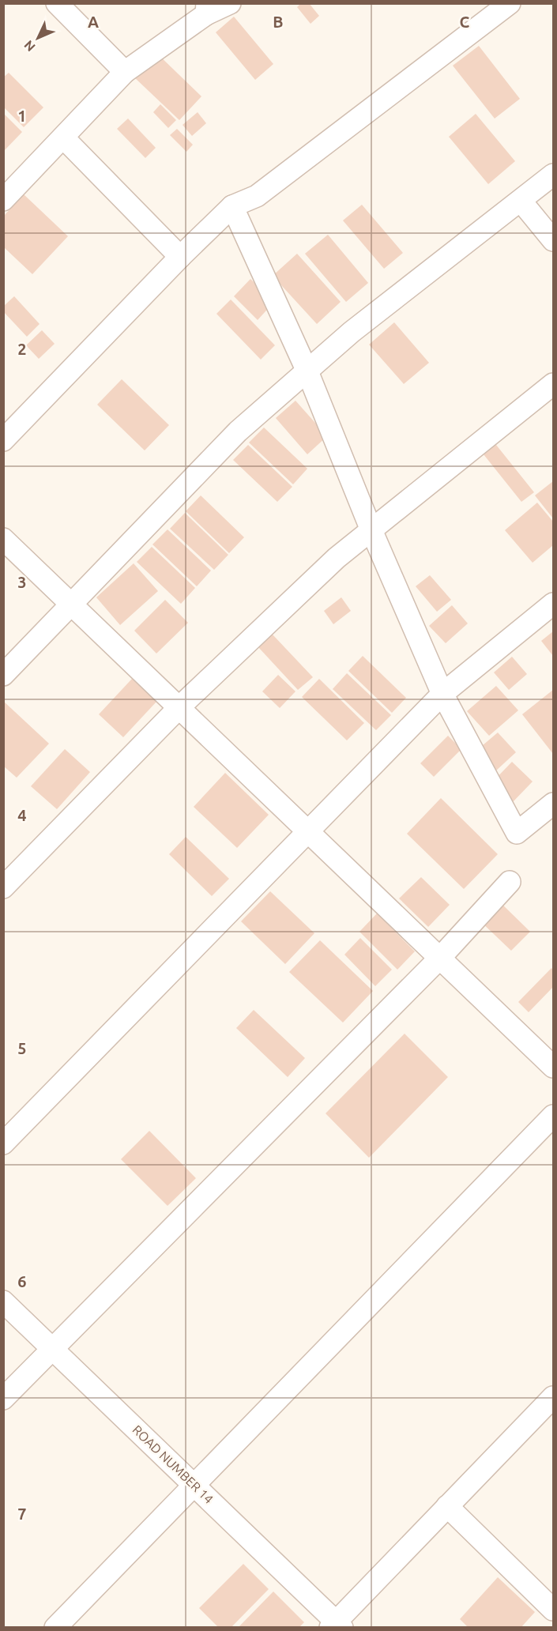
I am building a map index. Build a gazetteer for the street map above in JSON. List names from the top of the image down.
{
  "streets": {
    "street": ["ROAD NUMBER 14"]
  },
  "north": "bottom left",
  "grid": {
    "columns": ["A", "B", "C"],
    "rows": [
      "1",
      "2",
      "3",
      "4",
      "5",
      "6",
      "7"
    ]
  }
}
